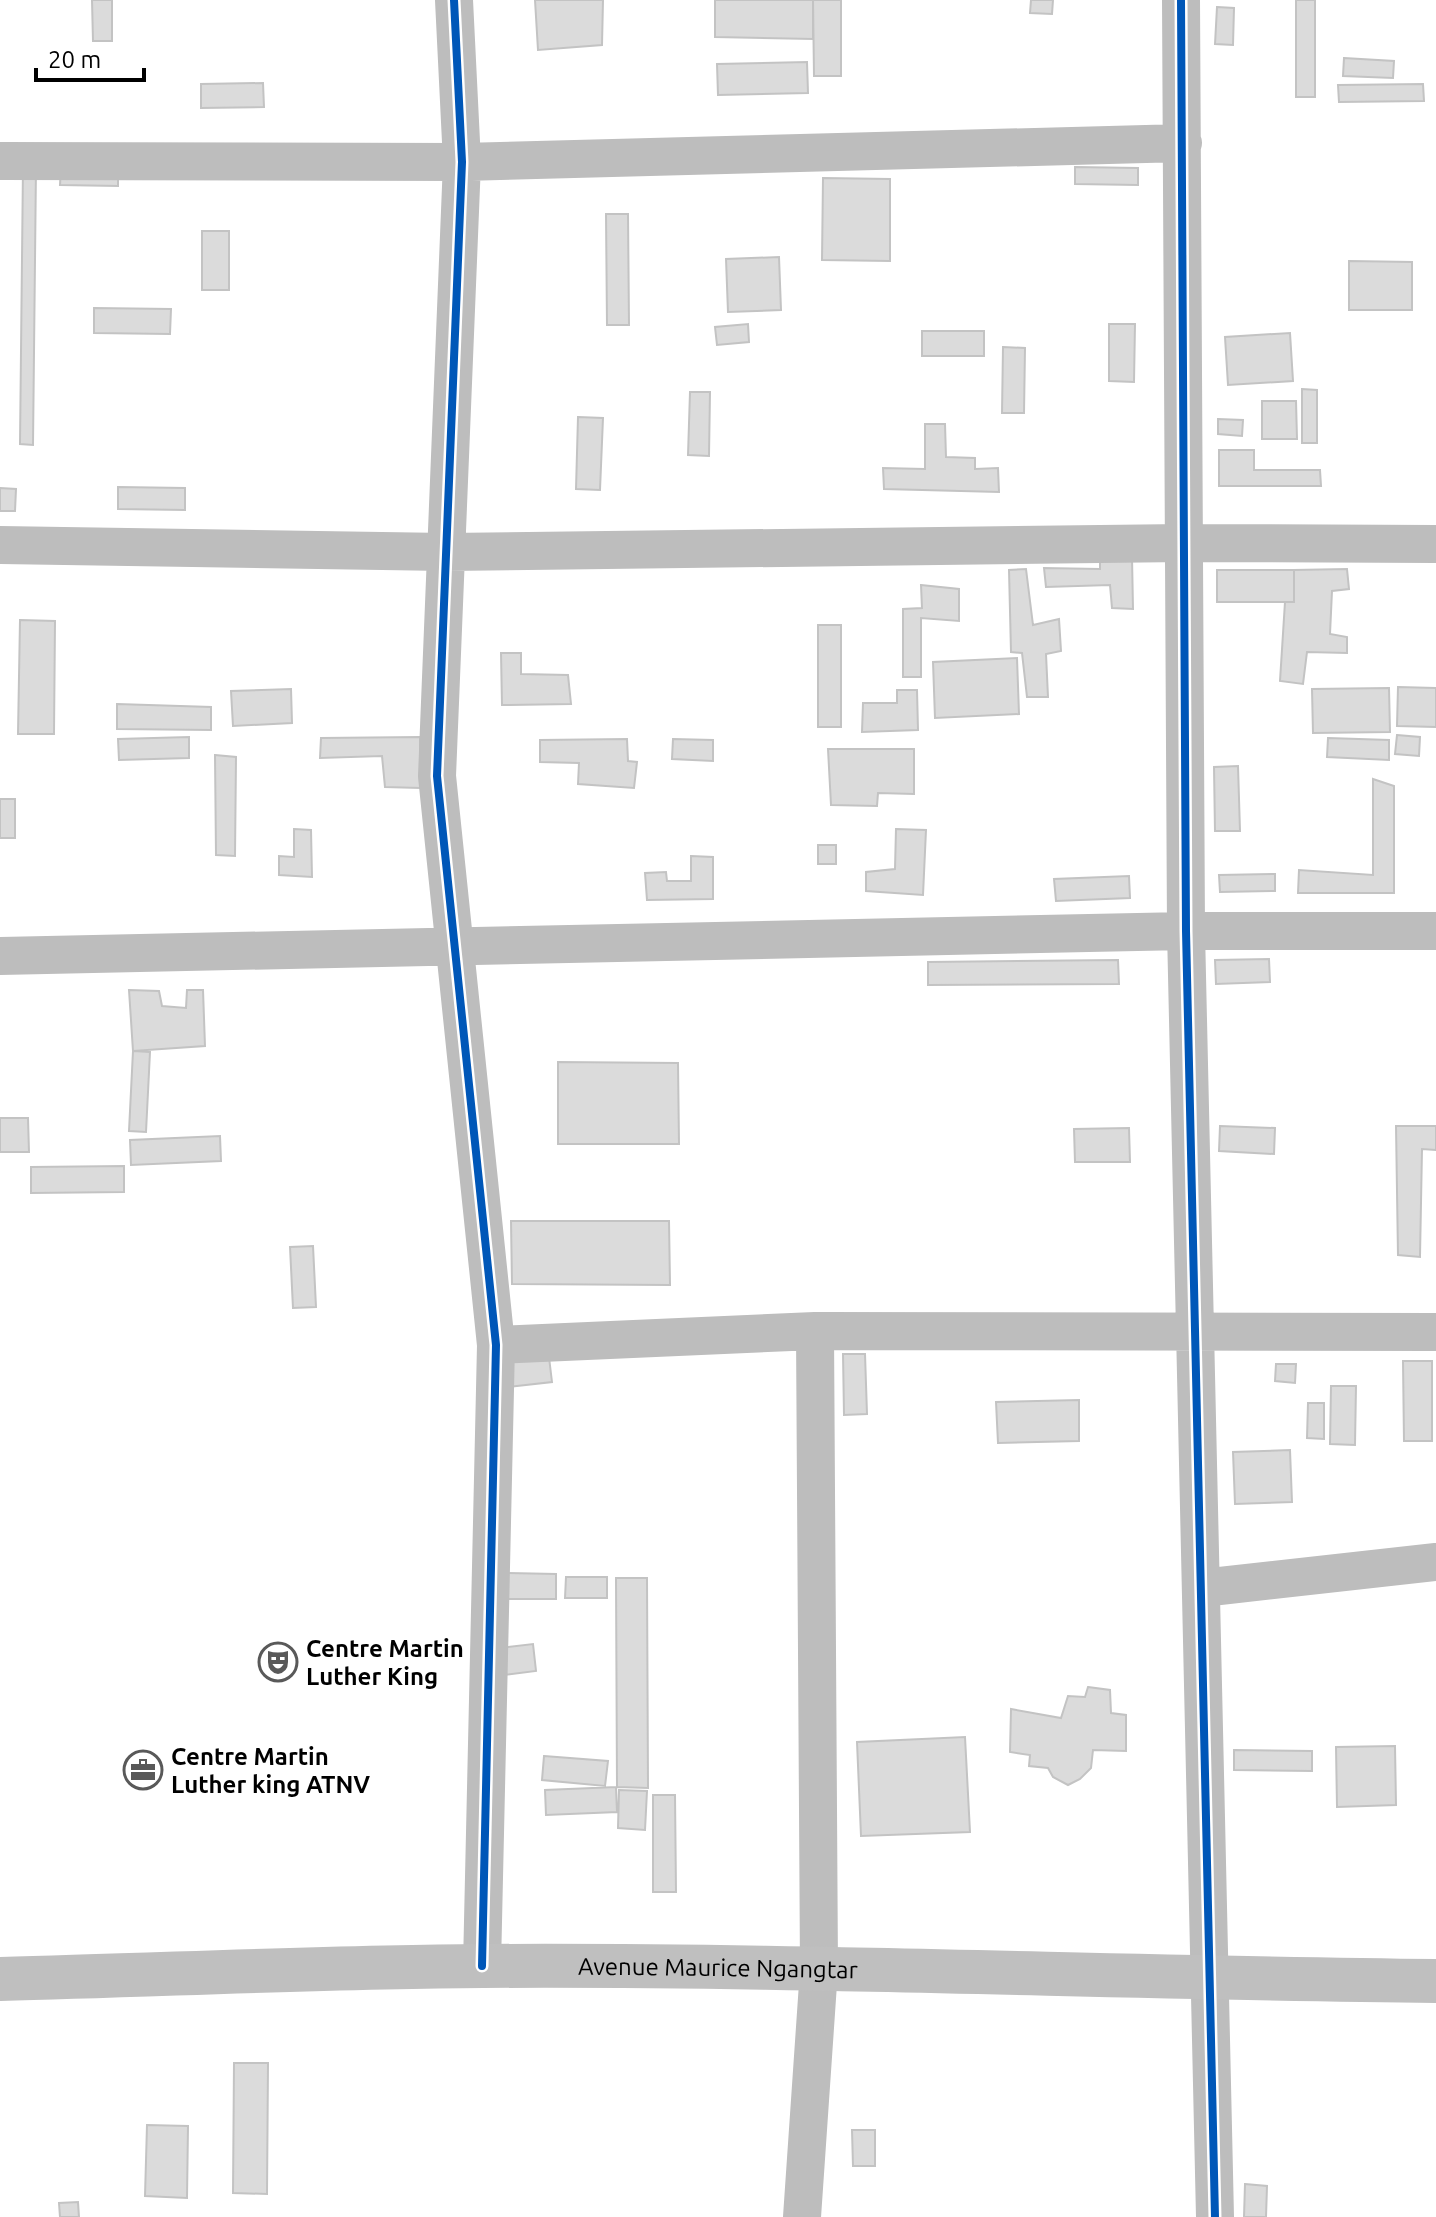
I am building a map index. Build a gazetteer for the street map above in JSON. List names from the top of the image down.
{
  "streets": {
    "street": ["Avenue Maurice Ngangtar"]
  },
  "places": {
    "theatre": ["Centre Martin Luther King"],
    "office": ["Centre Martin Luther king ATNV"]
  },
  "scale_bar": "20 m"
}
